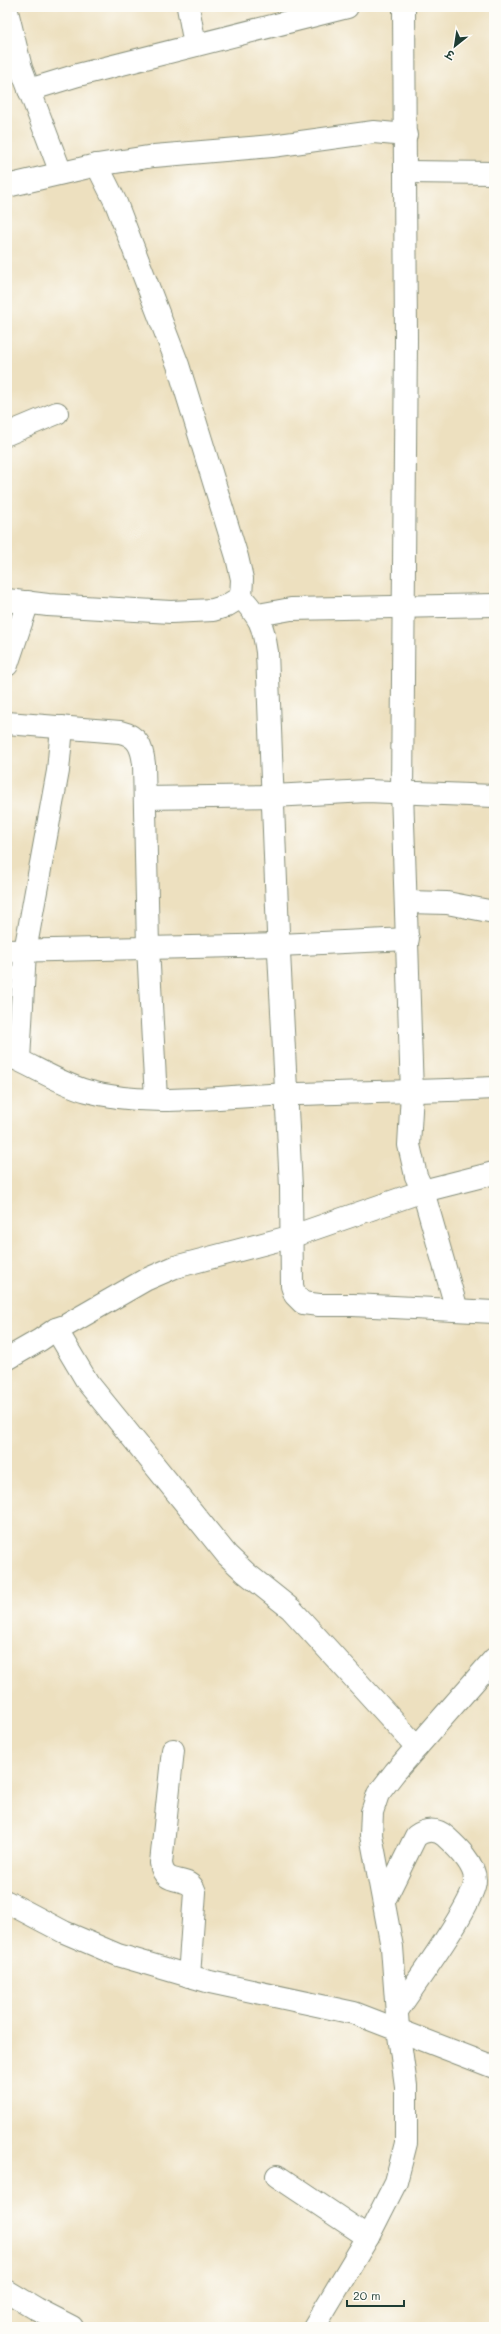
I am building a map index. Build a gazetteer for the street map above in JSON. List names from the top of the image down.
{
  "scale_bar": "20 m",
  "north": "bottom left"
}
